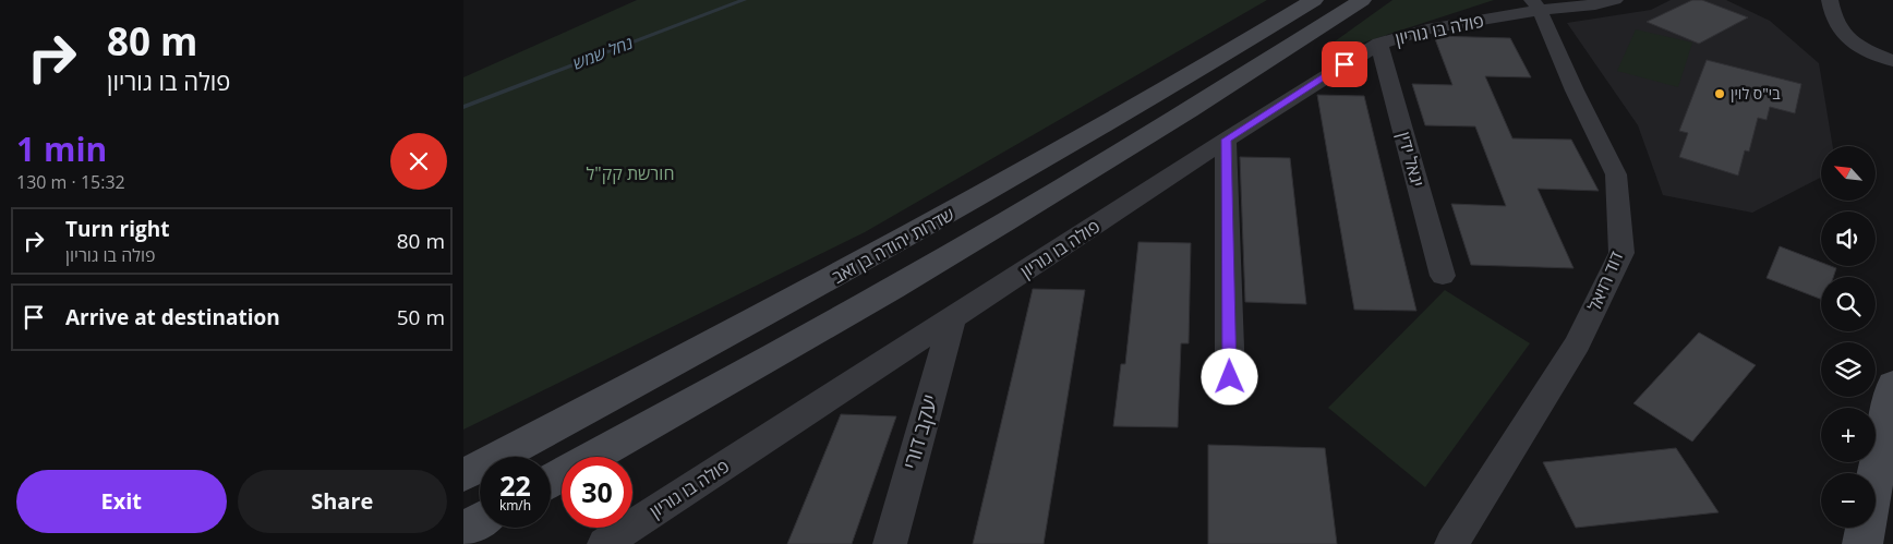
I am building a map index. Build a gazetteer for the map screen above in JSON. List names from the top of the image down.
{
  "streets": {
    "main road": ["שדרות יהודה בן זאב"],
    "street": [
      "פולה בו גוריון",
      "יגאל ידין",
      "דוד רזיאל",
      "יעקב דורי"
    ]
  },
  "crossings": [
    ["פולה בו גוריון", "יגאל ידין"],
    ["פולה בו גוריון", "דוד רזיאל"],
    ["פולה בו גוריון", "יעקב דורי"]
  ],
  "water": ["נחל שמש"],
  "parks": ["חורשת קק\"ל"],
  "places": ["בי\"ס לוין"],
  "north": "top left",
  "page": {
    "turn": ["80 m", "פולה בו גוריון"],
    "heading": ["1 min", "130 m · 15:32"],
    "map_buttons": ["+", "−"],
    "list": [
      {
        "name": "Turn right",
        "note": "פולה בו גוריון",
        "value": "80 m"
      },
      {
        "name": "Arrive at destination",
        "value": "50 m"
      }
    ],
    "speed": "22 km/h",
    "limit": "30",
    "buttons": ["Exit", "Share"]
  }
}
